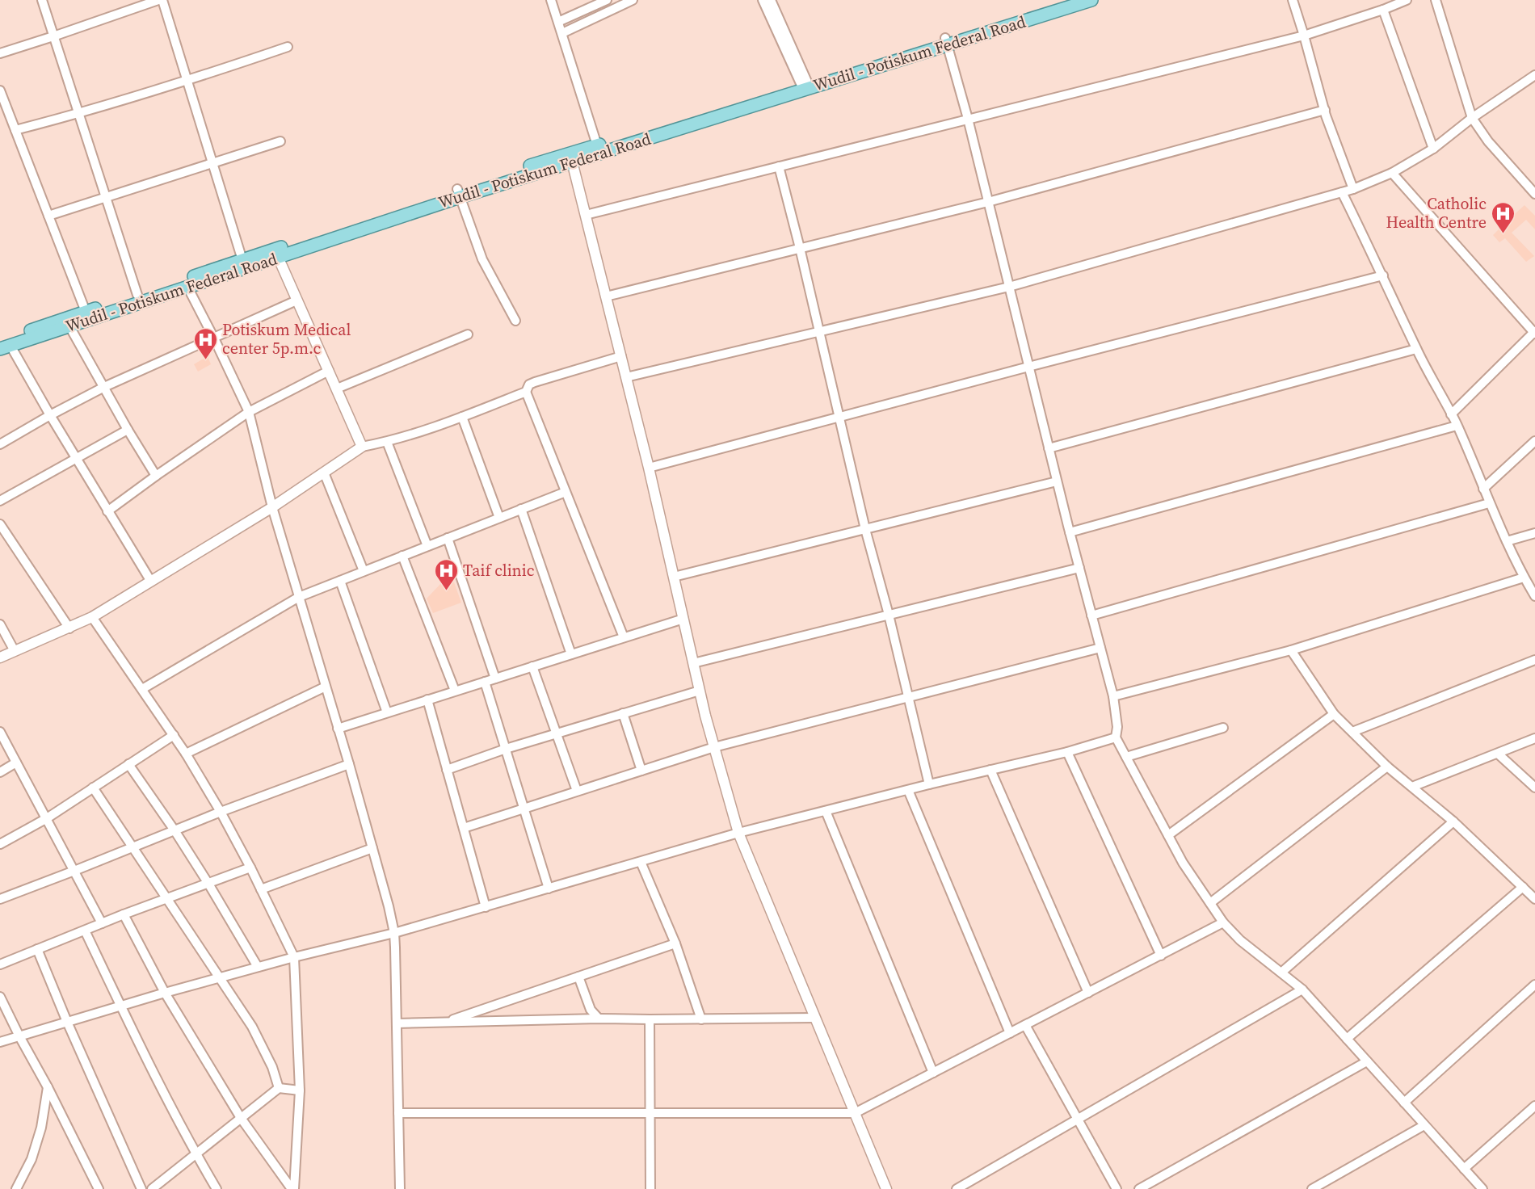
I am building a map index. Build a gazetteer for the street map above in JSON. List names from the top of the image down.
{
  "streets": {
    "main road": ["Wudil - Potiskum Federal Road"]
  },
  "places": {
    "hospital": ["Catholic Health Centre", "Potiskum Medical center 5p.m.c", "Taif clinic"]
  }
}
